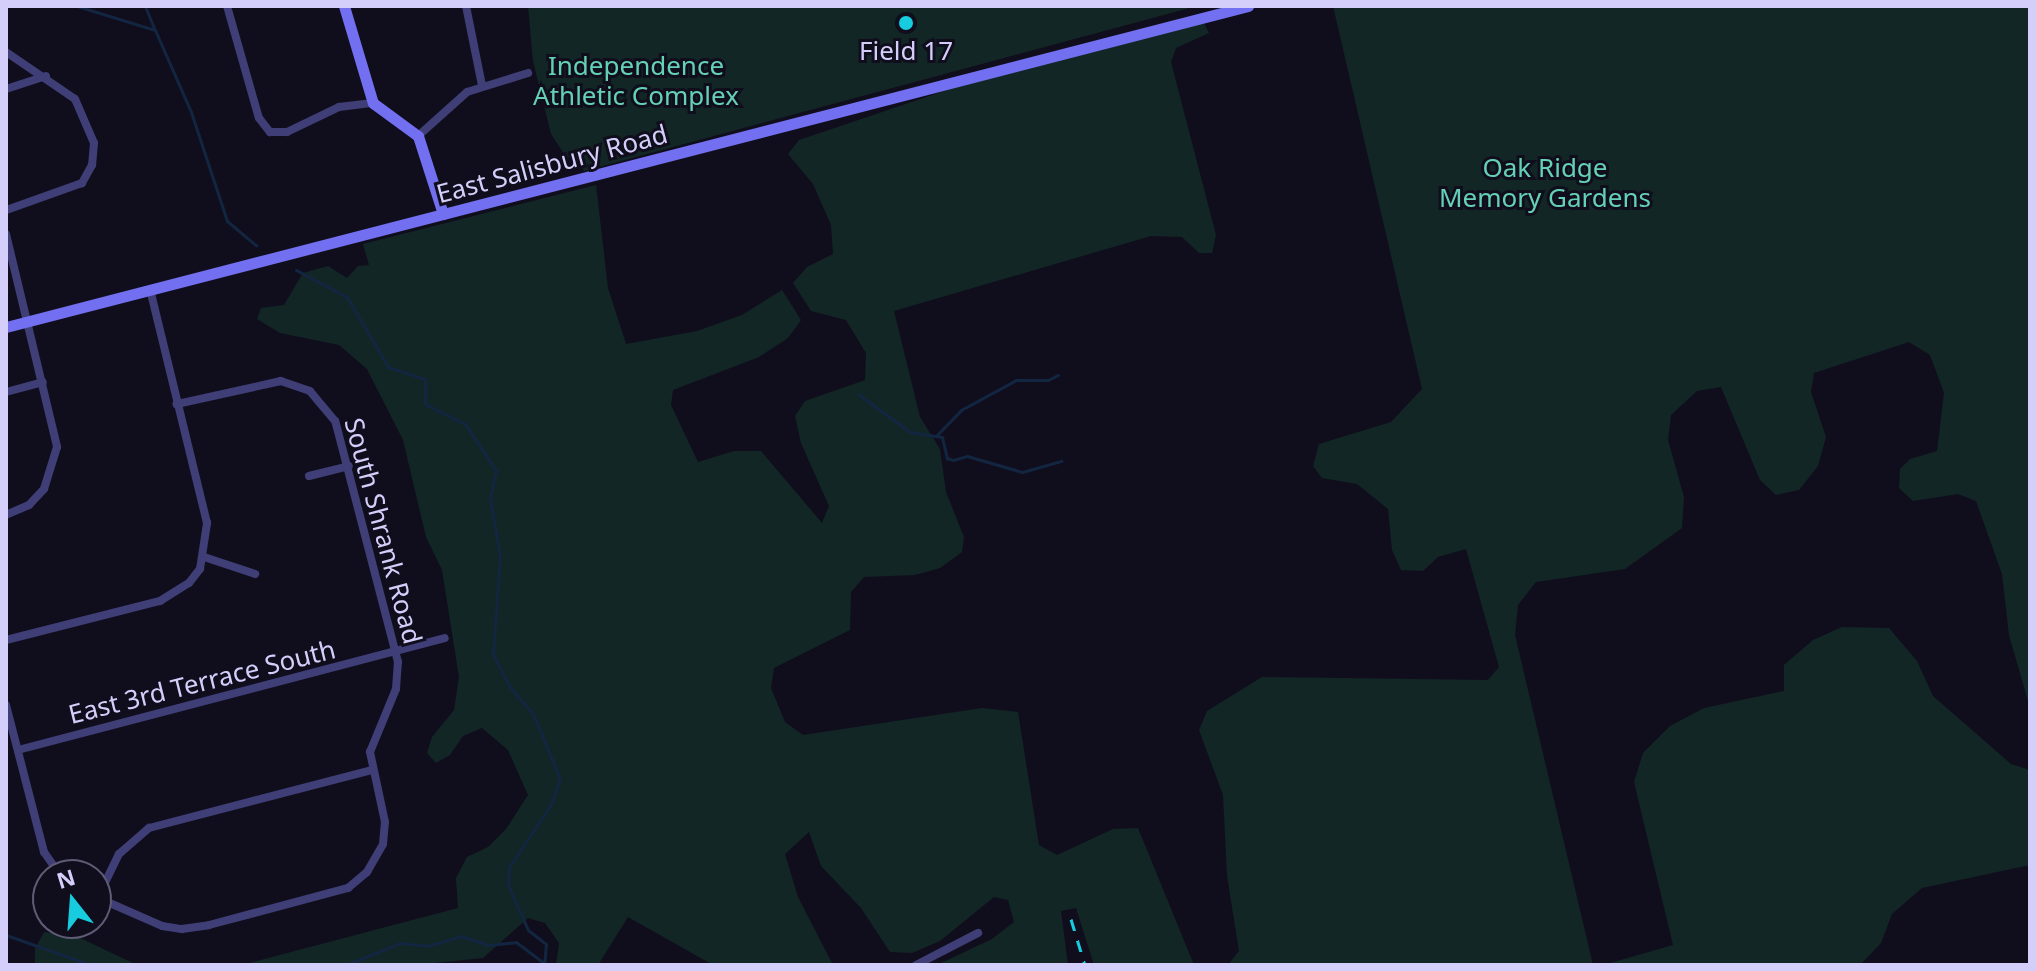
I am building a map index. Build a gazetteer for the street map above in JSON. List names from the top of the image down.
{
  "streets": {
    "street": ["East Salisbury Road", "South Shrank Road", "East 3rd Terrace South"]
  },
  "crossings": [
    ["South Shrank Road", "East 3rd Terrace South"]
  ],
  "parks": ["Independence Athletic Complex", "Oak Ridge Memory Gardens"],
  "places": ["Field 17"],
  "north": "top"
}
